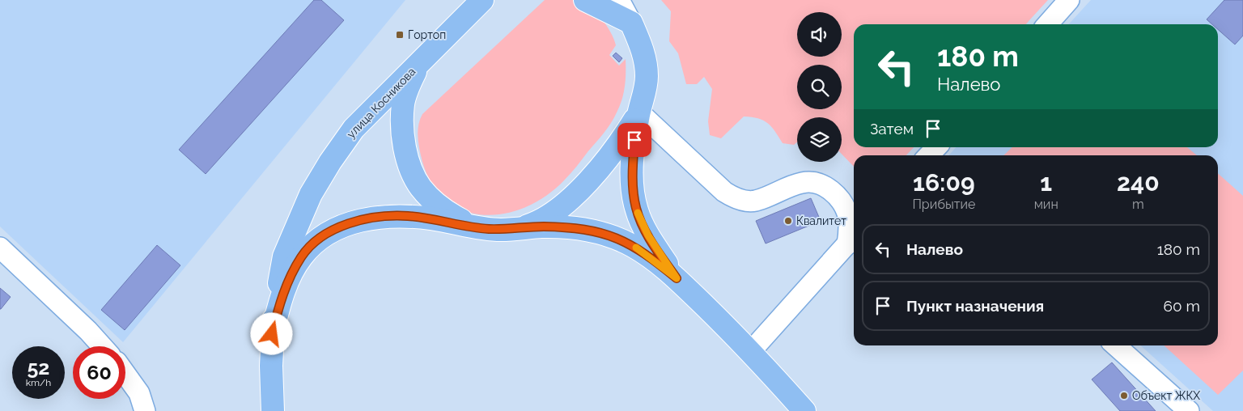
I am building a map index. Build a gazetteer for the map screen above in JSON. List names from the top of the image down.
{
  "streets": {
    "main road": ["улица Косникова"]
  },
  "places": {
    "transit": ["Гортоп"],
    "other": ["Квалитет", "Объект ЖКХ"]
  },
  "page": {
    "turn": ["180 m", "Налево"],
    "then": "Затем",
    "eta": [
      "16:09",
      "Прибытие",
      "1",
      "мин",
      "240",
      "m"
    ],
    "list": [
      {
        "name": "Налево",
        "value": "180 m"
      },
      {
        "name": "Пункт назначения",
        "value": "60 m"
      }
    ],
    "speed": "52 km/h",
    "limit": "60"
  }
}
